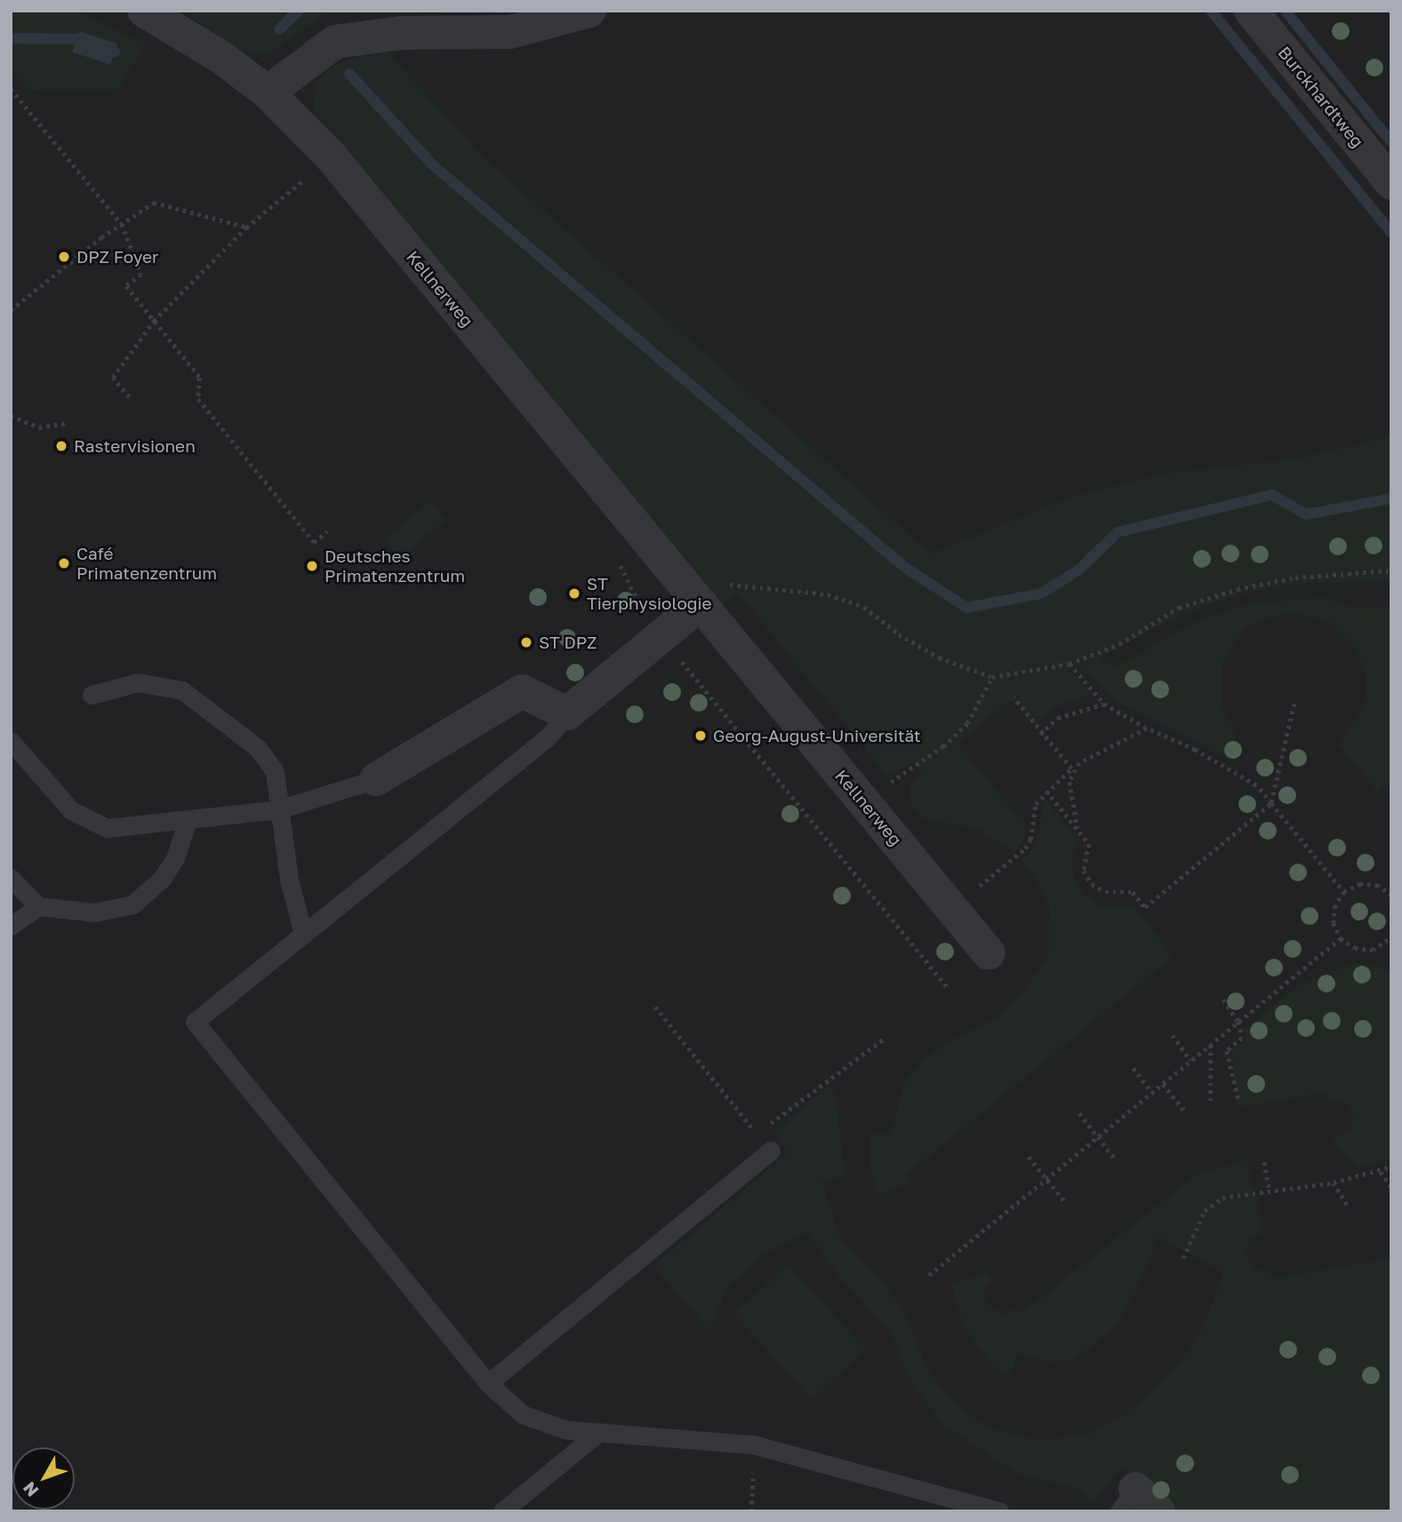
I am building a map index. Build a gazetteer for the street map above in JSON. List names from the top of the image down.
{
  "streets": {
    "street": ["Burckhardtweg", "Kellnerweg"]
  },
  "places": [
    "DPZ Foyer",
    "Rastervisionen",
    "Café Primatenzentrum",
    "Deutsches Primatenzentrum",
    "ST Tierphysiologie",
    "ST DPZ",
    "Georg-August-Universität"
  ],
  "north": "bottom left"
}
